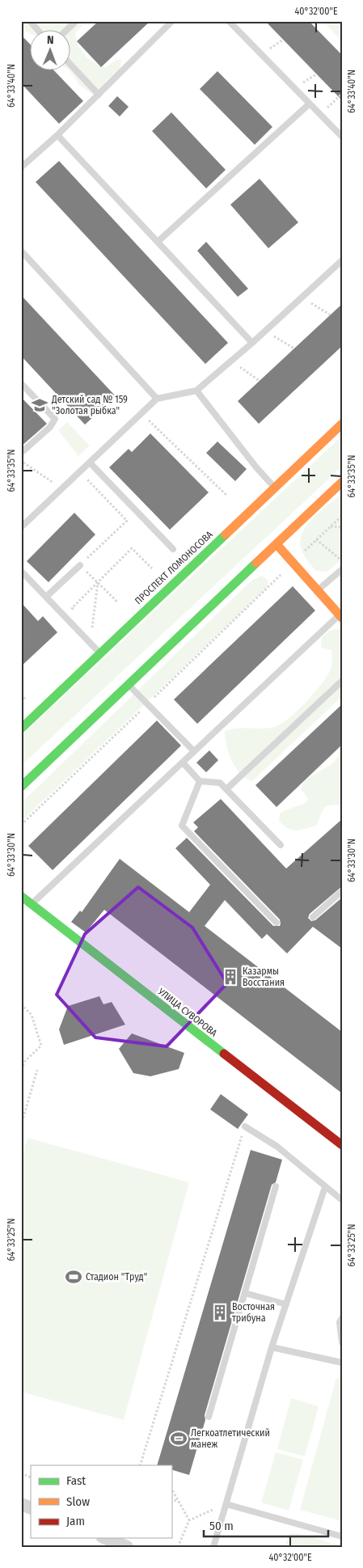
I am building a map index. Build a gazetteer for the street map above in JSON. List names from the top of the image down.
{
  "streets": {
    "main road": ["ПРОСПЕКТ ЛОМОНОСОВА", "УЛИЦА СУВОРОВА"]
  },
  "places": {
    "school or university": ["Детский сад № 159 \"Золотая рыбка\""],
    "building": ["Казармы Восстания", "Восточная трибуна"],
    "sports": ["Стадион \"Труд\"", "Легкоатлетический манеж"]
  },
  "legend": ["Fast", "Slow", "Jam"],
  "scale_bar": "50 m",
  "north": "top",
  "coordinates": [
    "40°32'00\"E",
    "64°33'40\"N",
    "64°33'35\"N",
    "64°33'30\"N",
    "64°33'25\"N"
  ]
}
